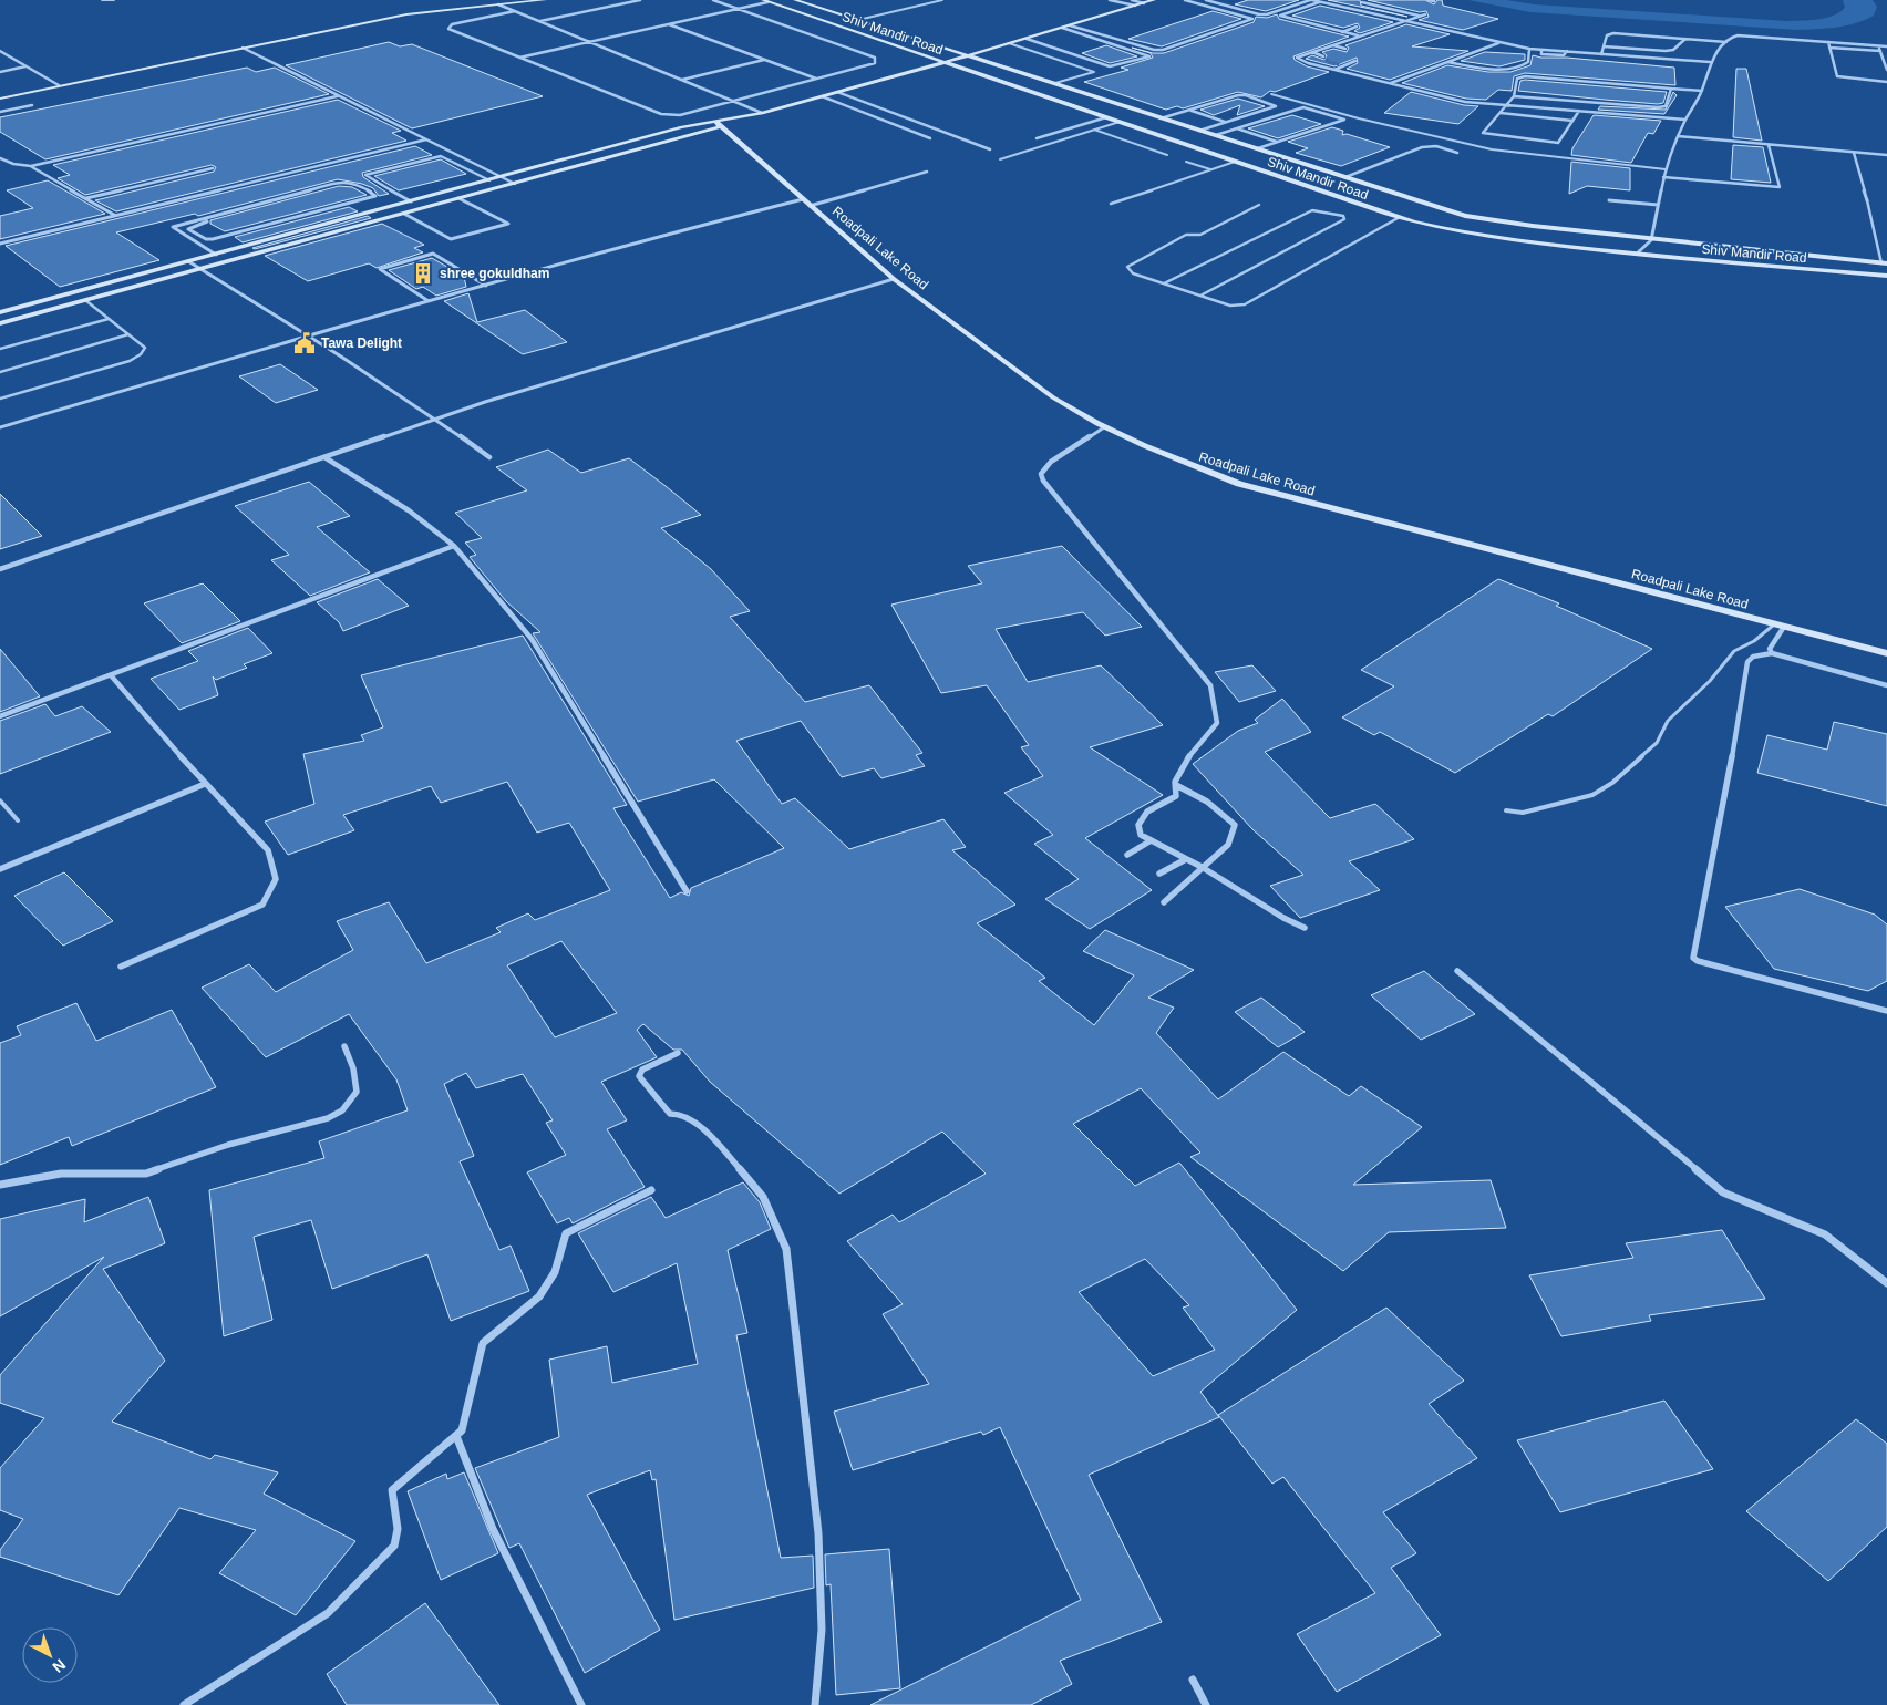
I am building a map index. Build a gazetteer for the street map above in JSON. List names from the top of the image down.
{
  "streets": {
    "street": ["Shiv Mandir Road", "Roadpali Lake Road"]
  },
  "places": {
    "building": ["shree gokuldham"],
    "public building": ["Tawa Delight"]
  },
  "north": "bottom right"
}
